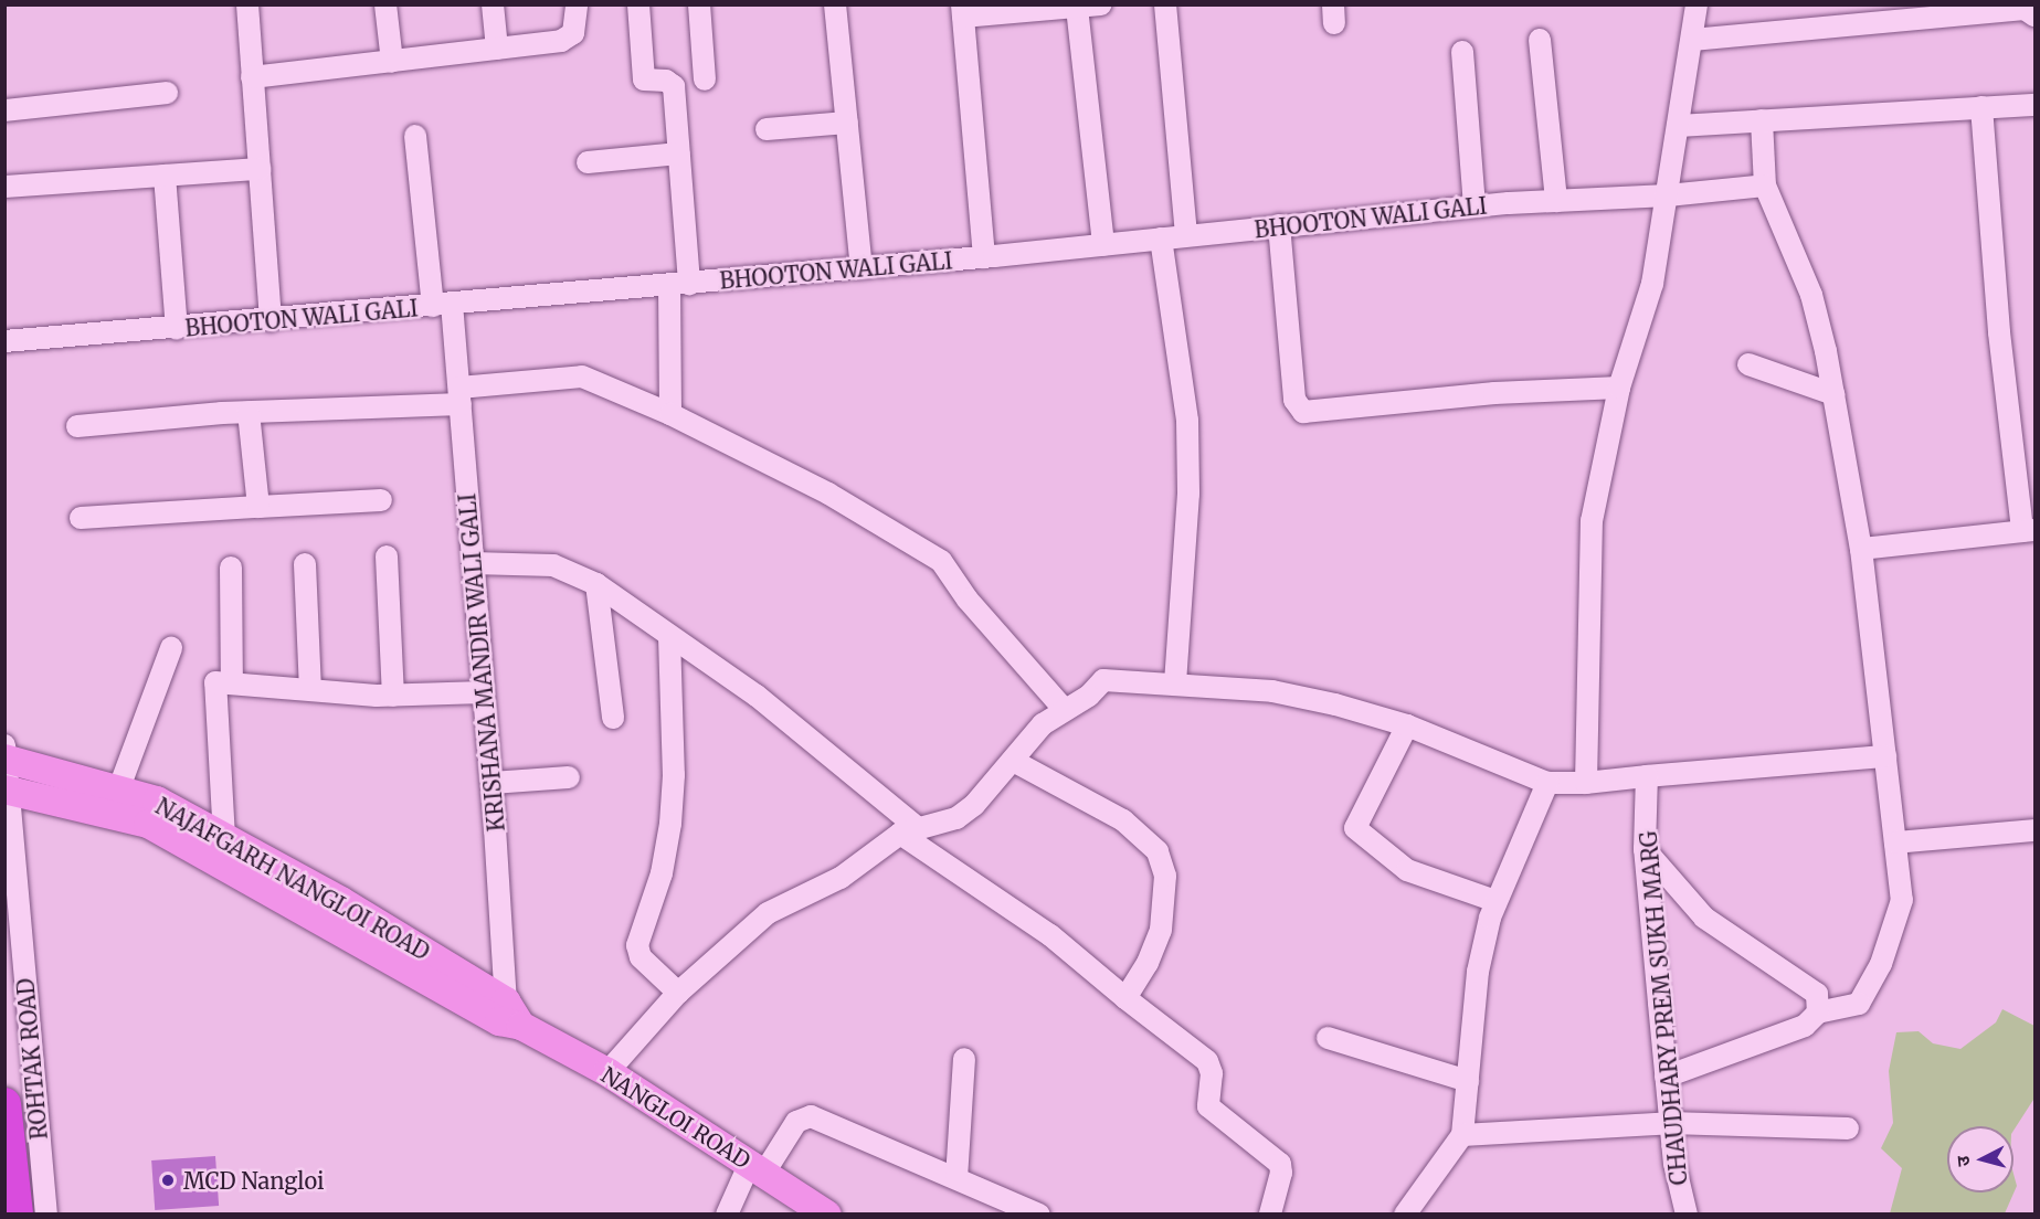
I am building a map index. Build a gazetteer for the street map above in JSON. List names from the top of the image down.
{
  "streets": {
    "main road": ["NAJAFGARH NANGLOI ROAD", "NANGLOI ROAD"],
    "street": [
      "BHOOTON WALI GALI",
      "KRISHANA MANDIR WALI GALI",
      "CHAUDHARY PREM SUKH MARG",
      "ROHTAK ROAD"
    ]
  },
  "crossings": [
    ["BHOOTON WALI GALI", "KRISHANA MANDIR WALI GALI"],
    ["KRISHANA MANDIR WALI GALI", "NAJAFGARH NANGLOI ROAD"],
    ["KRISHANA MANDIR WALI GALI", "NANGLOI ROAD"],
    ["NAJAFGARH NANGLOI ROAD", "ROHTAK ROAD"],
    ["NAJAFGARH NANGLOI ROAD", "NANGLOI ROAD"]
  ],
  "places": ["MCD Nangloi"],
  "north": "left"
}
